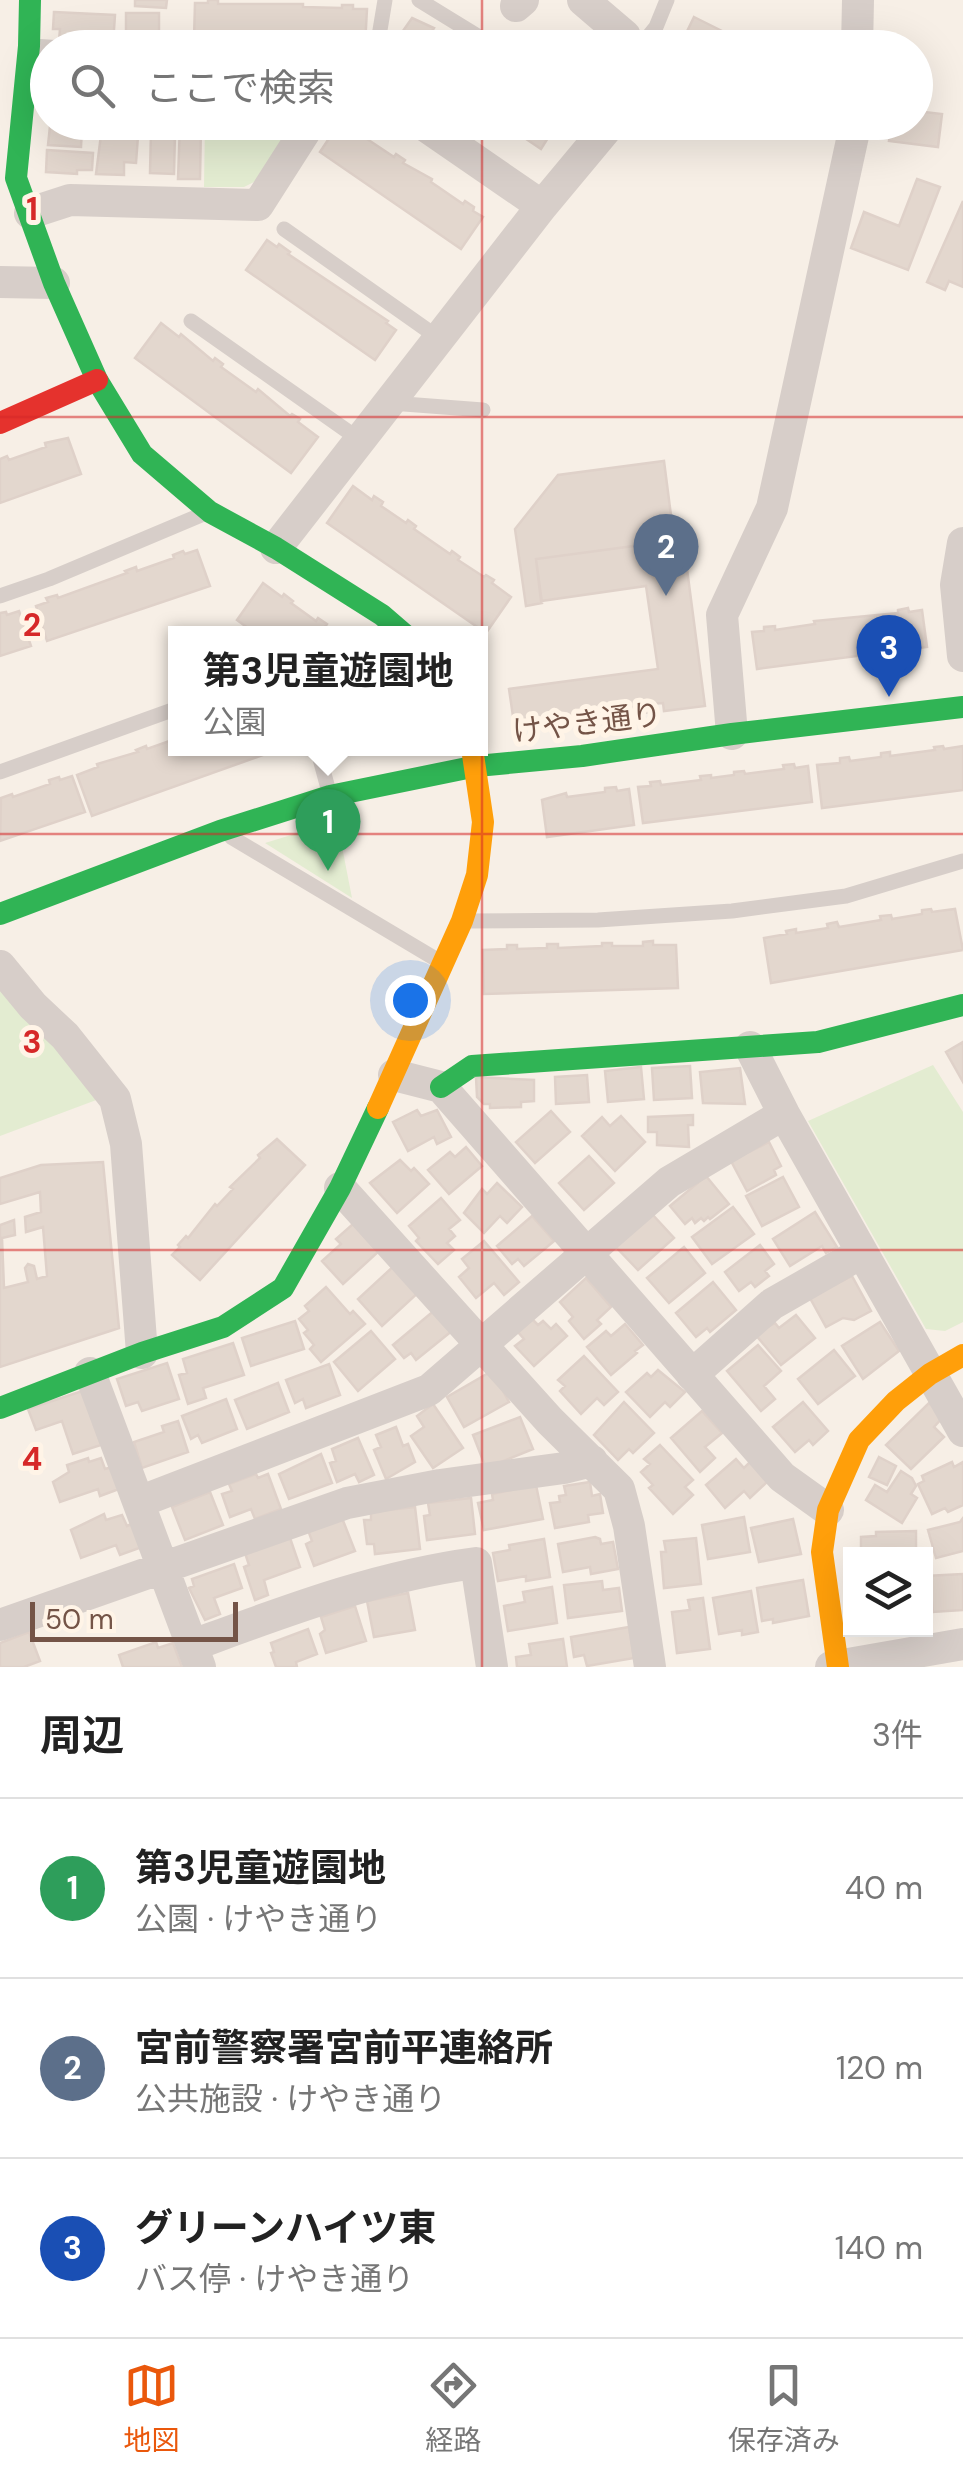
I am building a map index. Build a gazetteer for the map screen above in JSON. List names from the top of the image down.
{
  "streets": {
    "street": ["けやき通り"]
  },
  "scale_bar": "50 m",
  "page": {
    "search": "ここで検索",
    "pins": ["2", "3", "1"],
    "popup": ["第3児童遊園地", "公園"],
    "scale": "50 m",
    "heading": ["周辺", "3件"],
    "list": [
      {
        "mark": "1",
        "name": "第3児童遊園地",
        "note": "公園 · けやき通り",
        "value": "40 m"
      },
      {
        "mark": "2",
        "name": "宮前警察署宮前平連絡所",
        "note": "公共施設 · けやき通り",
        "value": "120 m"
      },
      {
        "mark": "3",
        "name": "グリーンハイツ東",
        "note": "バス停 · けやき通り",
        "value": "140 m"
      }
    ],
    "nav": ["地図", "経路", "保存済み"]
  },
  "grid": {
    "rows": [
      "1",
      "2",
      "3",
      "4"
    ]
  }
}
